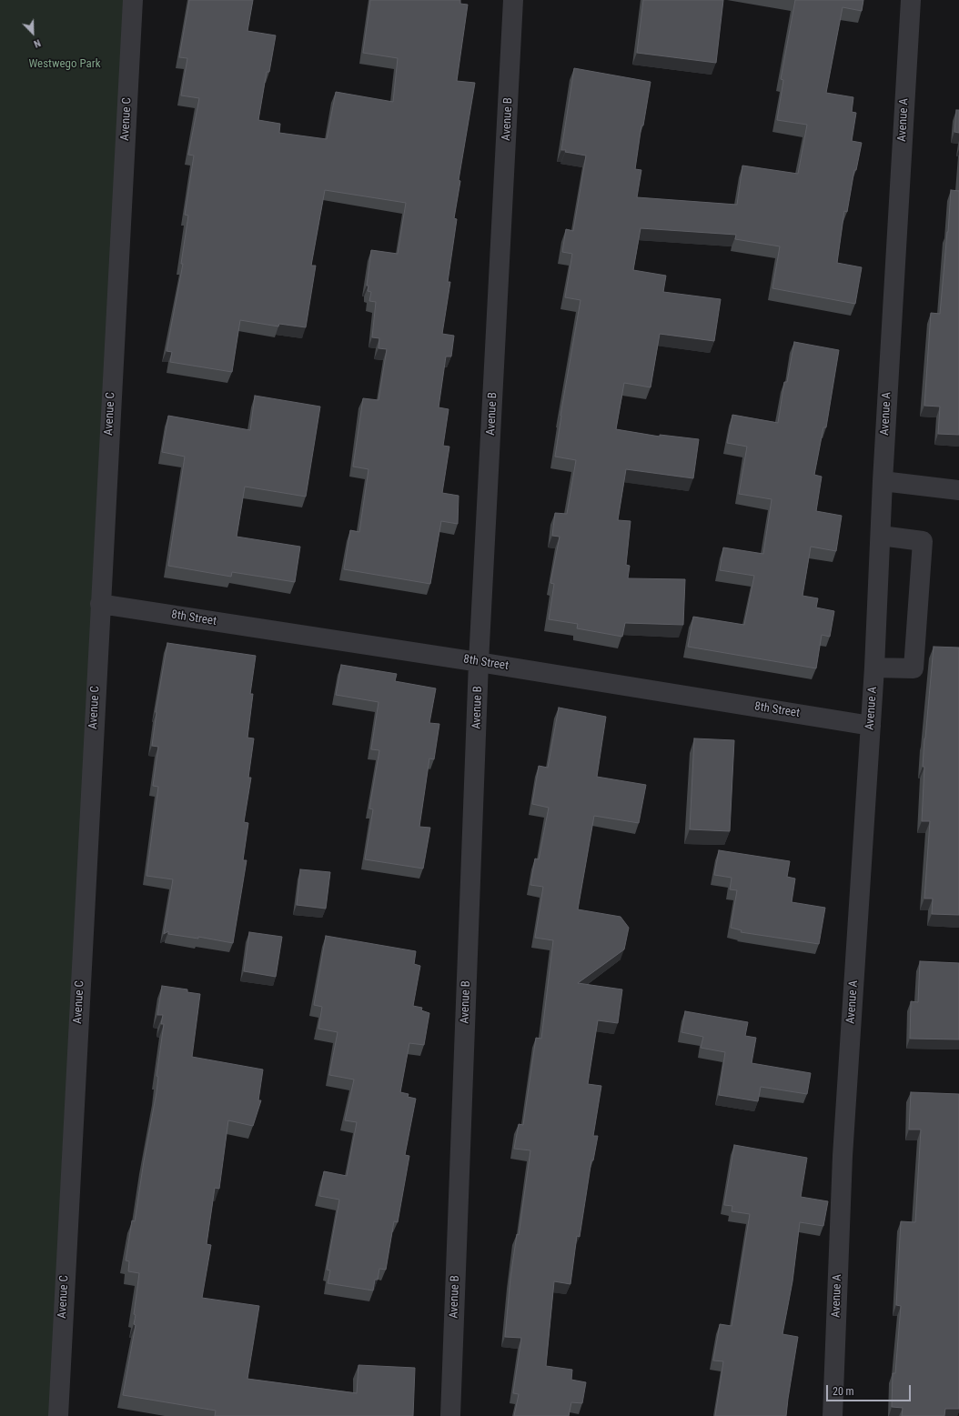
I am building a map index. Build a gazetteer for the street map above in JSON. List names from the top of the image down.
{
  "streets": {
    "street": [
      "Avenue C",
      "Avenue B",
      "Avenue A",
      "8th Street"
    ]
  },
  "crossings": [
    ["Avenue C", "8th Street"],
    ["Avenue B", "8th Street"],
    ["Avenue A", "8th Street"]
  ],
  "parks": ["Westwego Park"],
  "scale_bar": "20 m",
  "north": "bottom right"
}
